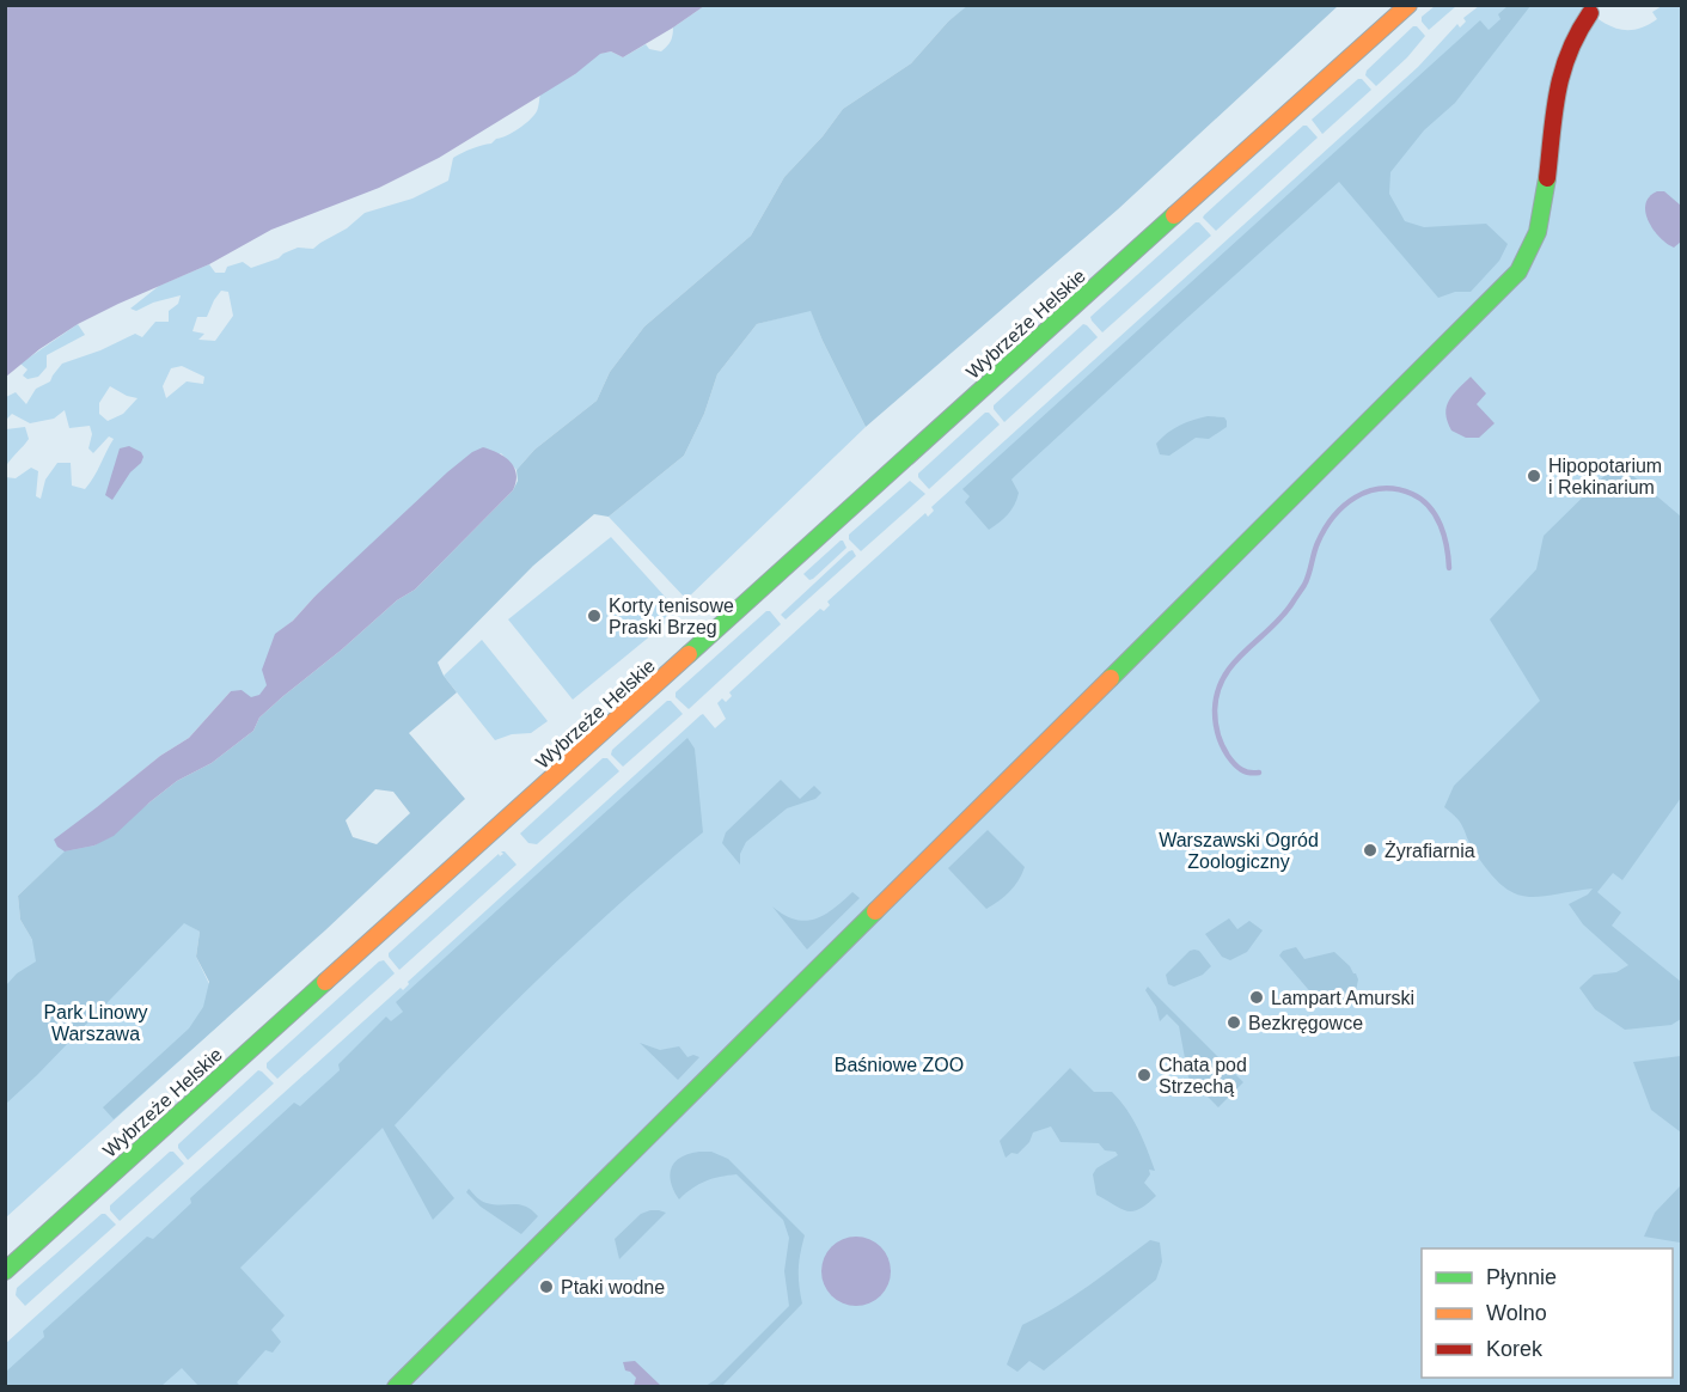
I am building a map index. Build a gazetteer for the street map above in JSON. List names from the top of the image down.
{
  "streets": {
    "main road": ["Wybrzeże Helskie"]
  },
  "parks": ["Warszawski Ogród Zoologiczny", "Park Linowy Warszawa", "Baśniowe ZOO"],
  "places": [
    "Hipopotarium i Rekinarium",
    "Korty tenisowe Praski Brzeg",
    "Żyrafiarnia",
    "Lampart Amurski",
    "Bezkręgowce",
    "Chata pod Strzechą",
    "Ptaki wodne"
  ],
  "legend": ["Płynnie", "Wolno", "Korek"]
}
